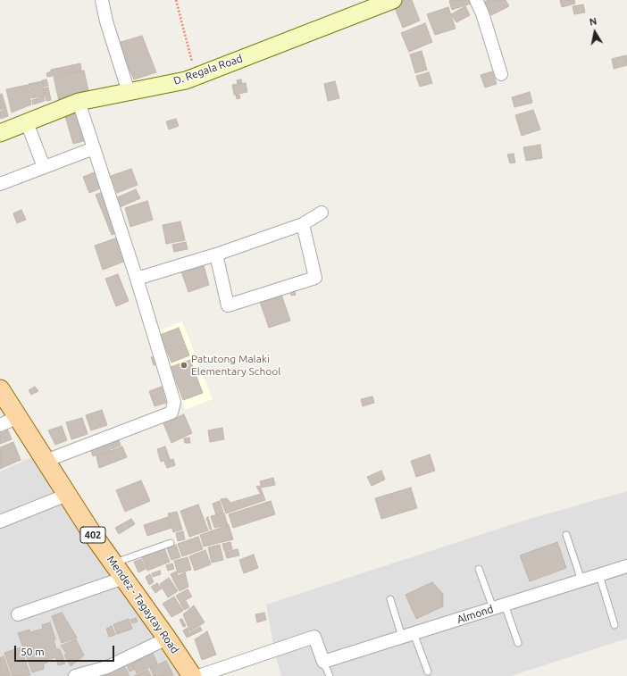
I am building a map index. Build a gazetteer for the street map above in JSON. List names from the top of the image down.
{
  "streets": {
    "main road": ["402", "Mendez - Tagaytay Road"],
    "street": ["D. Regala Road", "Almond"]
  },
  "places": ["Patutong Malaki Elementary School"],
  "scale_bar": "50 m",
  "north": "top"
}
